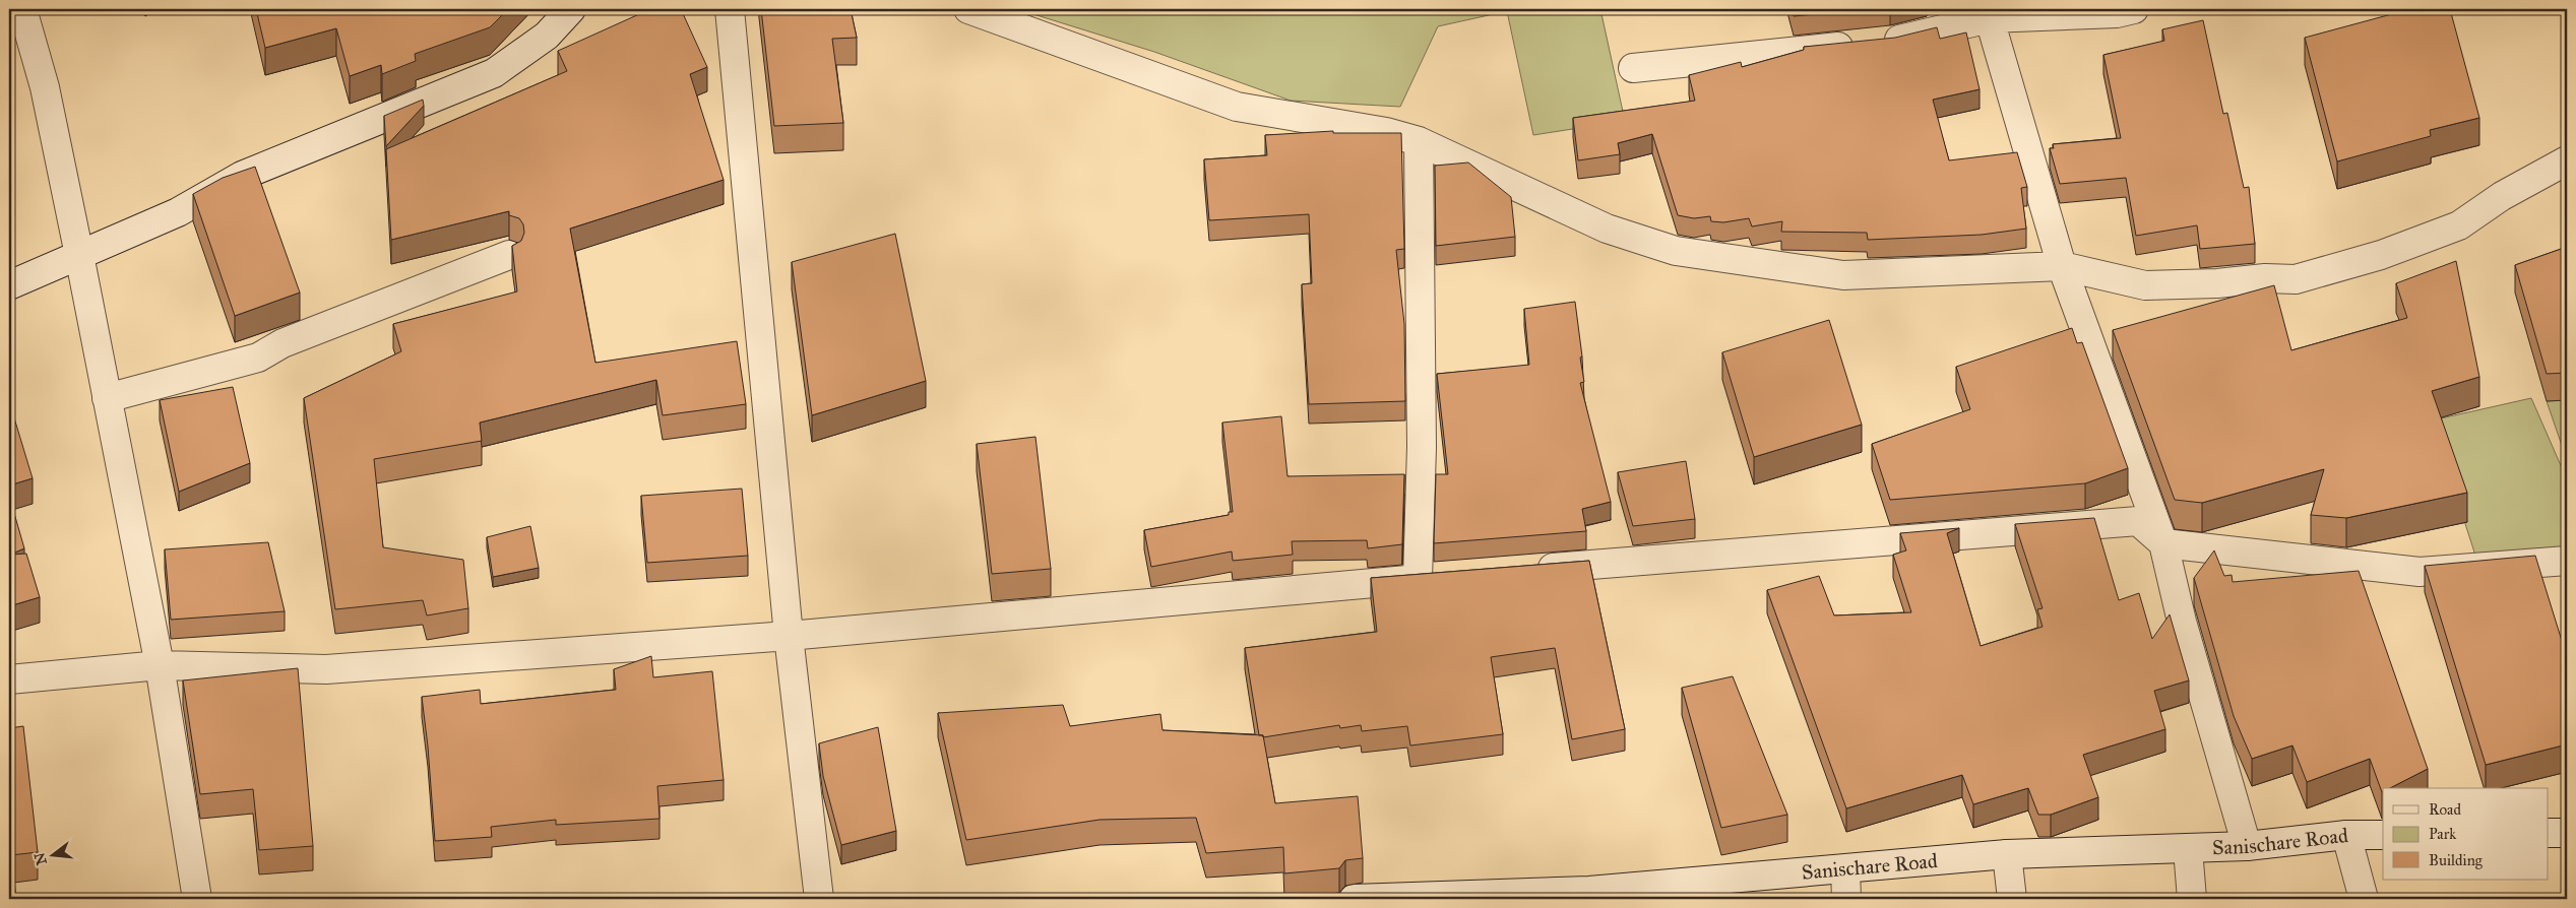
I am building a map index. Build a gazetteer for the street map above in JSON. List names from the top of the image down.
{
  "streets": {
    "street": ["Sanischare Road"]
  },
  "legend": ["Road", "Park", "Building"],
  "north": "left"
}
